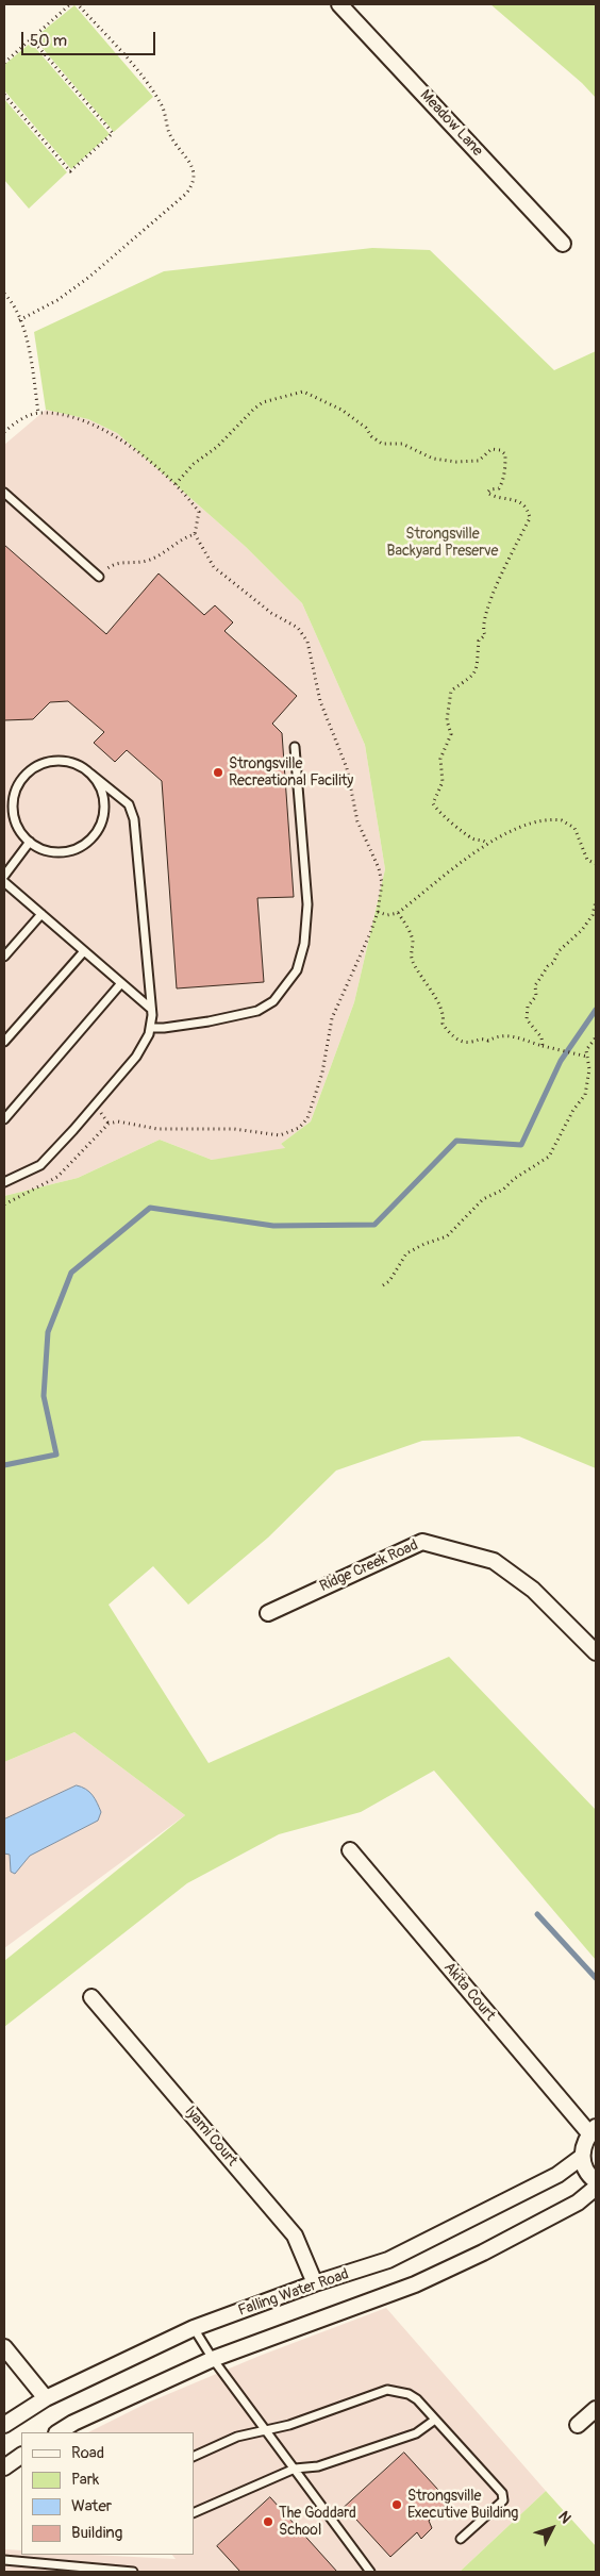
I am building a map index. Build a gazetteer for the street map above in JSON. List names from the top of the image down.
{
  "streets": {
    "street": [
      "Meadow Lane",
      "Ridge Creek Road",
      "Akita Court",
      "Iyami Court",
      "Falling Water Road"
    ]
  },
  "crossings": [
    ["Iyami Court", "Falling Water Road"]
  ],
  "parks": ["Strongsville Backyard Preserve"],
  "places": ["Strongsville Recreational Facility", "Strongsville Executive Building", "The Goddard School"],
  "legend": [
    "Road",
    "Park",
    "Water",
    "Building"
  ],
  "scale_bar": "50 m",
  "north": "top right"
}
